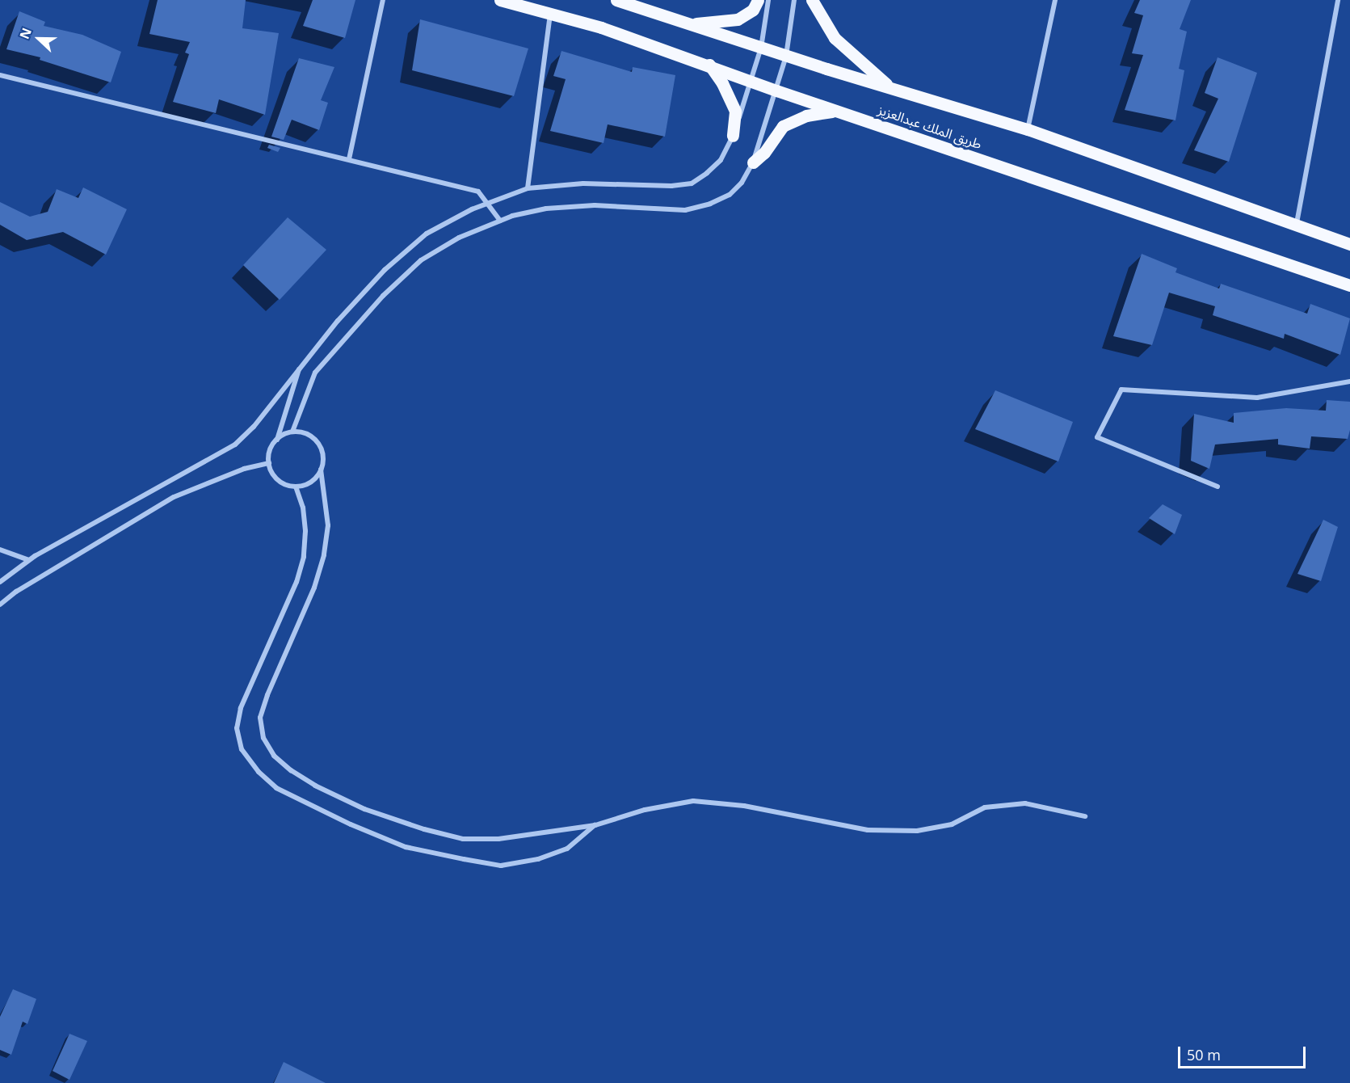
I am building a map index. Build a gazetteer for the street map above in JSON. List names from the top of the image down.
{
  "streets": {
    "main road": ["طريق الملك عبدالعزيز"]
  },
  "scale_bar": "50 m",
  "north": "left"
}
